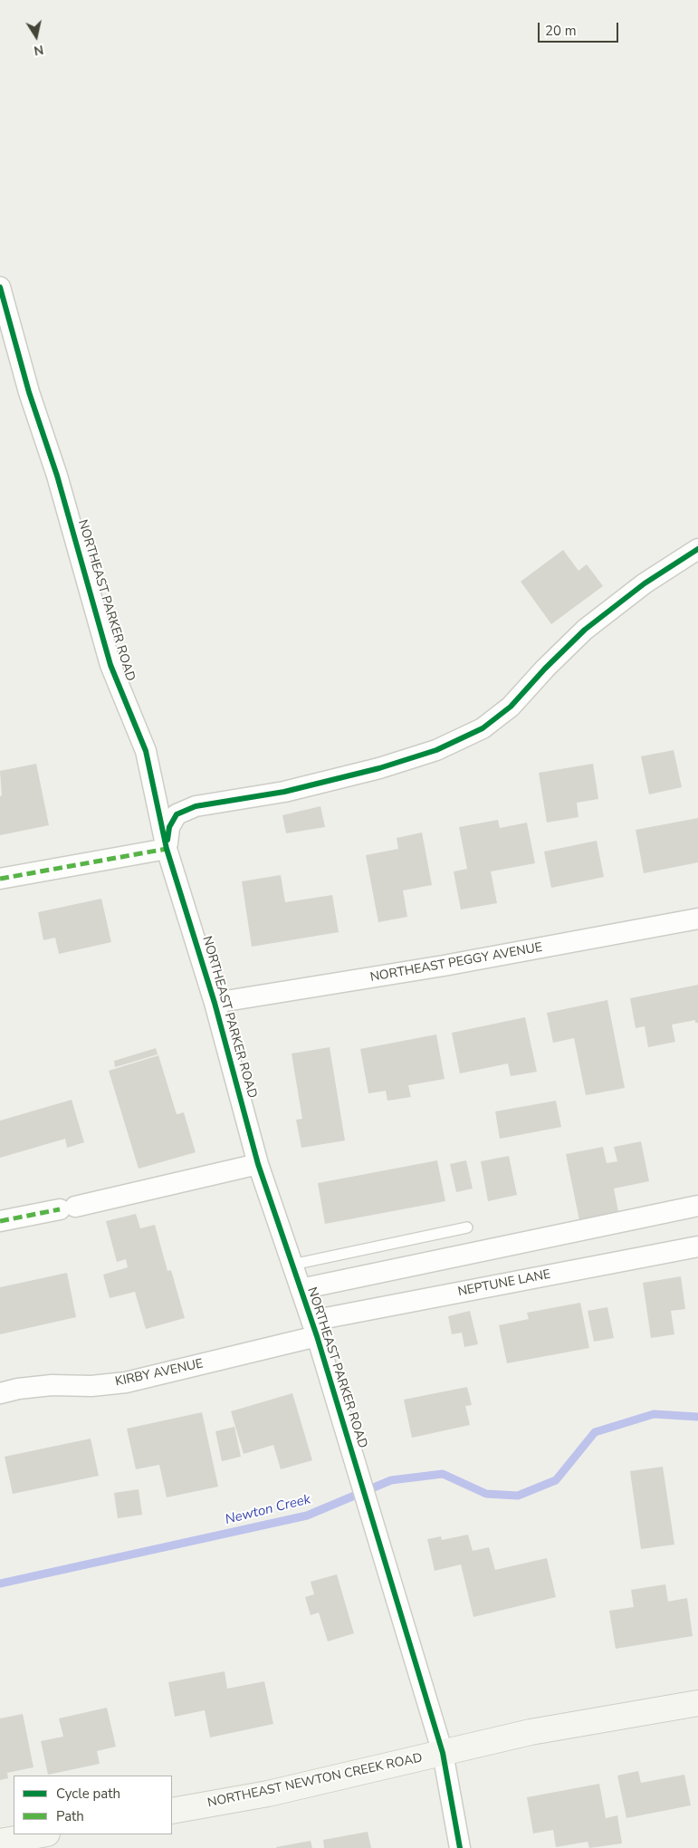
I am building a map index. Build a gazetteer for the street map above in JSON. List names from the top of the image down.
{
  "streets": {
    "street": [
      "NORTHEAST PARKER ROAD",
      "NORTHEAST PEGGY AVENUE",
      "NEPTUNE LANE",
      "KIRBY AVENUE",
      "NORTHEAST NEWTON CREEK ROAD"
    ]
  },
  "crossings": [
    ["NORTHEAST PARKER ROAD", "NORTHEAST PEGGY AVENUE"],
    ["NORTHEAST PARKER ROAD", "NEPTUNE LANE"],
    ["NORTHEAST PARKER ROAD", "KIRBY AVENUE"],
    ["NORTHEAST PARKER ROAD", "NORTHEAST NEWTON CREEK ROAD"],
    ["NEPTUNE LANE", "KIRBY AVENUE"]
  ],
  "water": ["Newton Creek"],
  "legend": ["Cycle path", "Path"],
  "scale_bar": "20 m",
  "north": "bottom"
}
